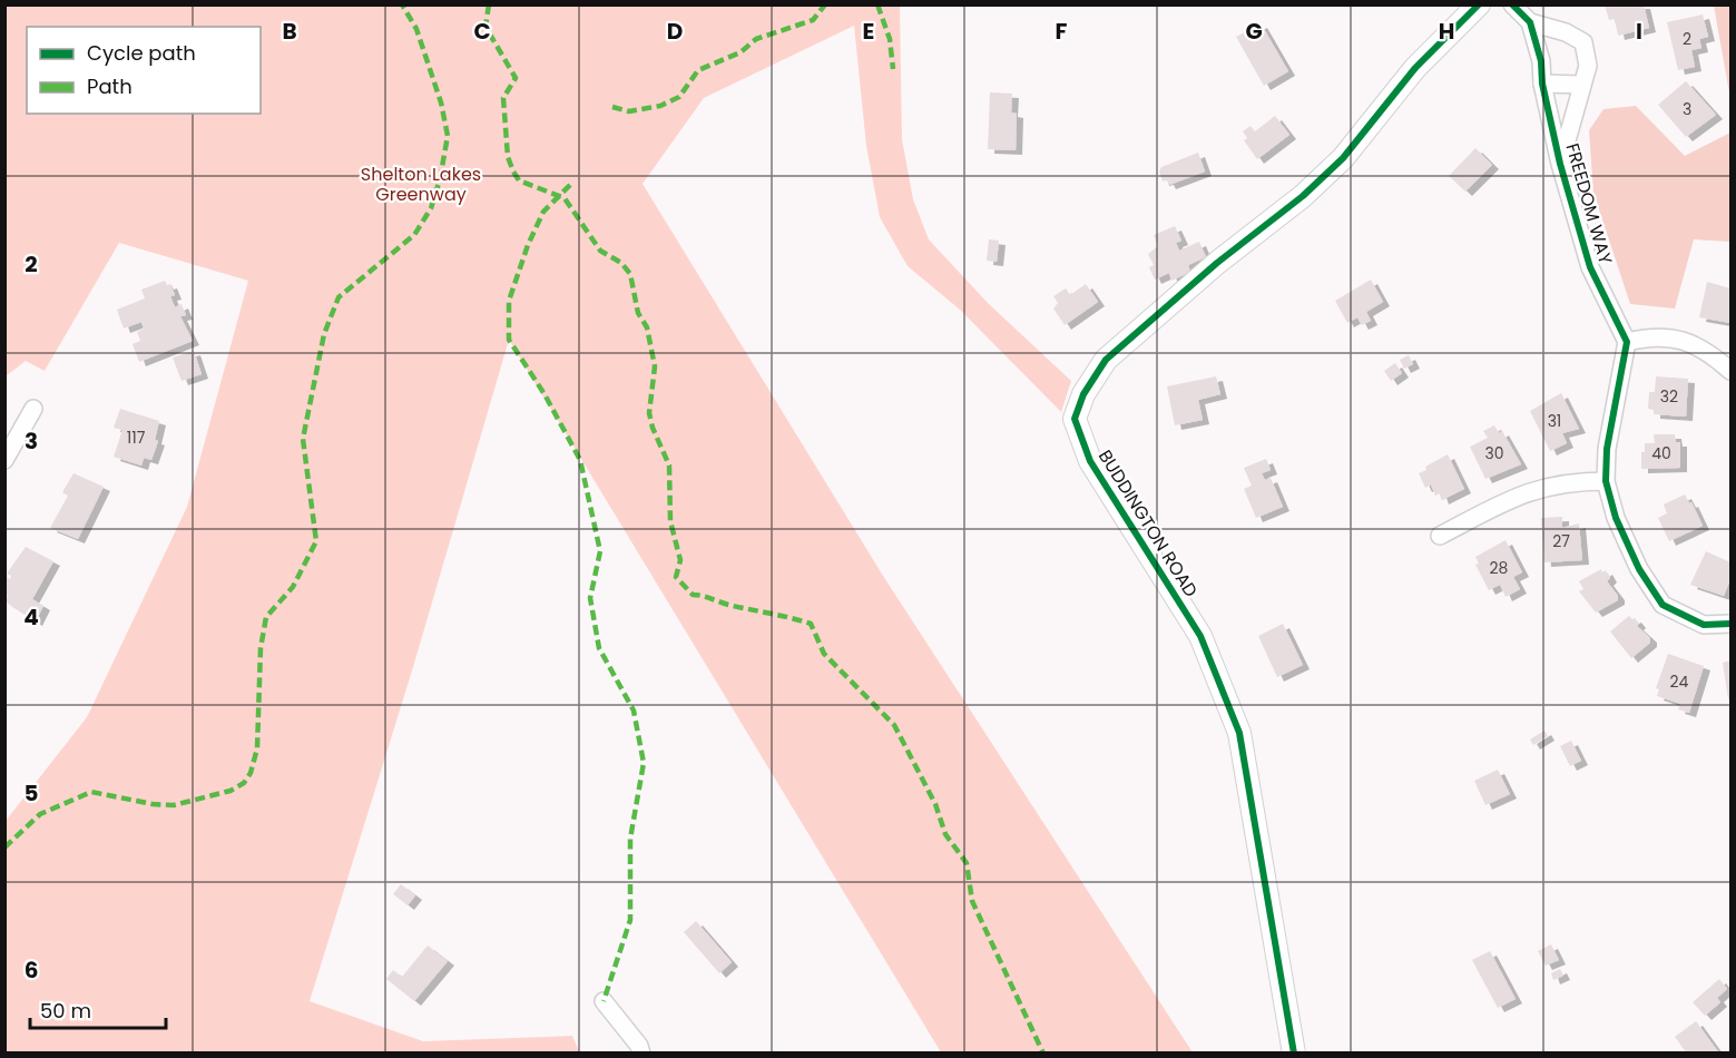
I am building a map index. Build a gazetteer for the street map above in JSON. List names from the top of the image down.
{
  "streets": {
    "street": ["FREEDOM WAY", "BUDDINGTON ROAD"]
  },
  "parks": ["Shelton Lakes Greenway"],
  "house_numbers": [
    "2",
    "3",
    "32",
    "31",
    "117",
    "30",
    "40",
    "27",
    "28",
    "24"
  ],
  "legend": ["Cycle path", "Path"],
  "scale_bar": "50 m",
  "grid": {
    "columns": [
      "B",
      "C",
      "D",
      "E",
      "F",
      "G",
      "H",
      "I"
    ],
    "rows": [
      "2",
      "3",
      "4",
      "5",
      "6"
    ]
  }
}
